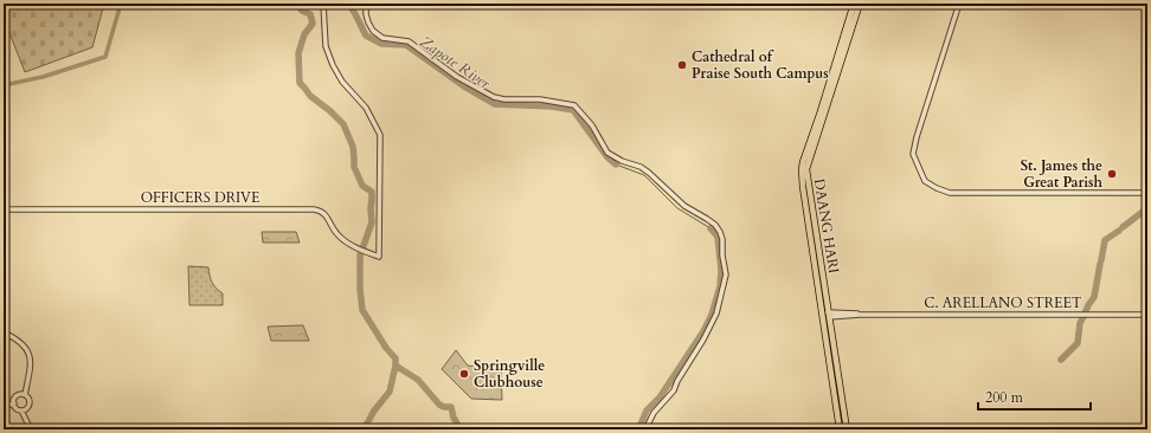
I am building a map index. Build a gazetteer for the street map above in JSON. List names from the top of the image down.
{
  "streets": {
    "main road": ["DAANG HARI"],
    "street": ["OFFICERS DRIVE", "C. ARELLANO STREET"]
  },
  "crossings": [
    ["DAANG HARI", "C. ARELLANO STREET"]
  ],
  "water": ["Zapote River"],
  "places": ["Cathedral of Praise South Campus", "St. James the Great Parish", "Springville Clubhouse"],
  "scale_bar": "200 m"
}
